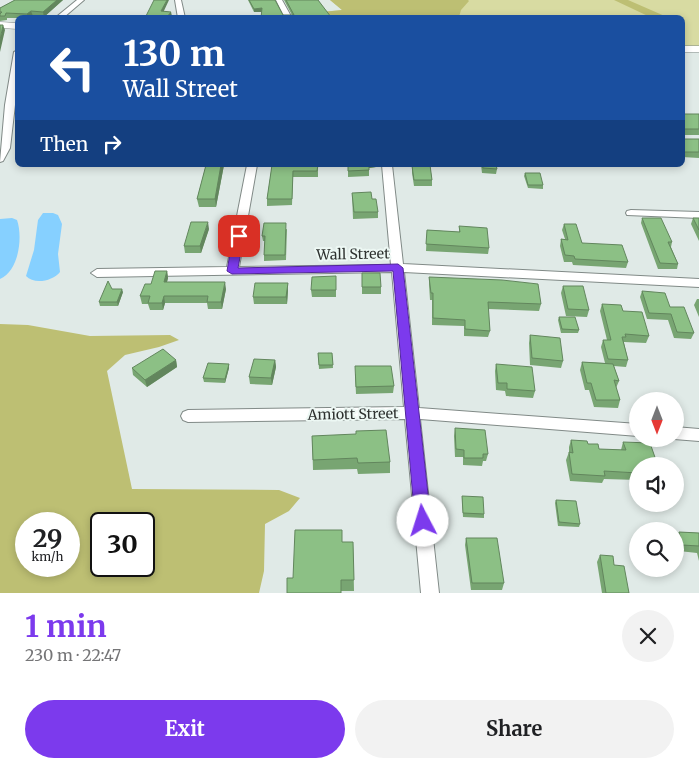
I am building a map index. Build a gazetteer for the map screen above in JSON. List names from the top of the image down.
{
  "streets": {
    "street": ["Wall Street", "Amiott Street"]
  },
  "north": "bottom",
  "page": {
    "turn": ["130 m", "Wall Street"],
    "then": "Then",
    "speed": "29 km/h",
    "limit": "30",
    "heading": ["1 min", "230 m · 22:47"],
    "buttons": ["Exit", "Share"]
  }
}
